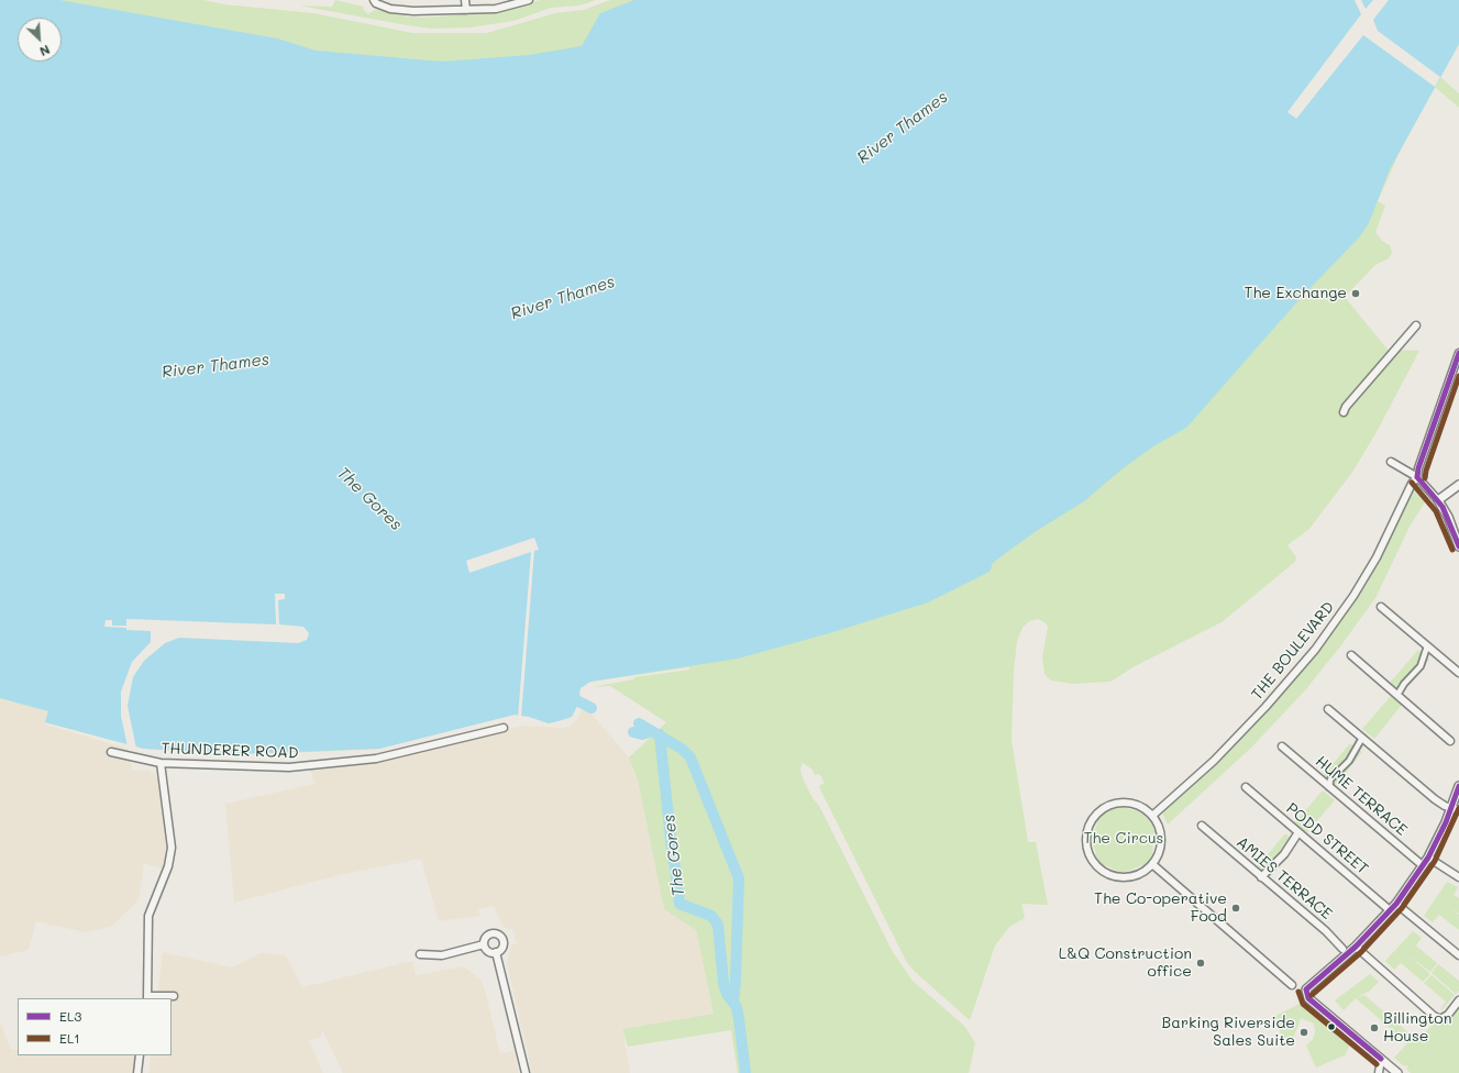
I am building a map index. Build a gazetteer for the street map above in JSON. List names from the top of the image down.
{
  "streets": {
    "street": [
      "THE BOULEVARD",
      "THUNDERER ROAD",
      "HUME TERRACE",
      "PODD STREET",
      "AMIES TERRACE"
    ]
  },
  "water": ["River Thames", "The Gores"],
  "parks": ["The Circus"],
  "places": [
    "The Exchange",
    "The Co-operative Food",
    "L&Q Construction office",
    "Billington House",
    "Barking Riverside Sales Suite"
  ],
  "lines": ["transit line EL3", "transit line EL1"],
  "legend": ["EL3", "EL1"],
  "north": "bottom right"
}
